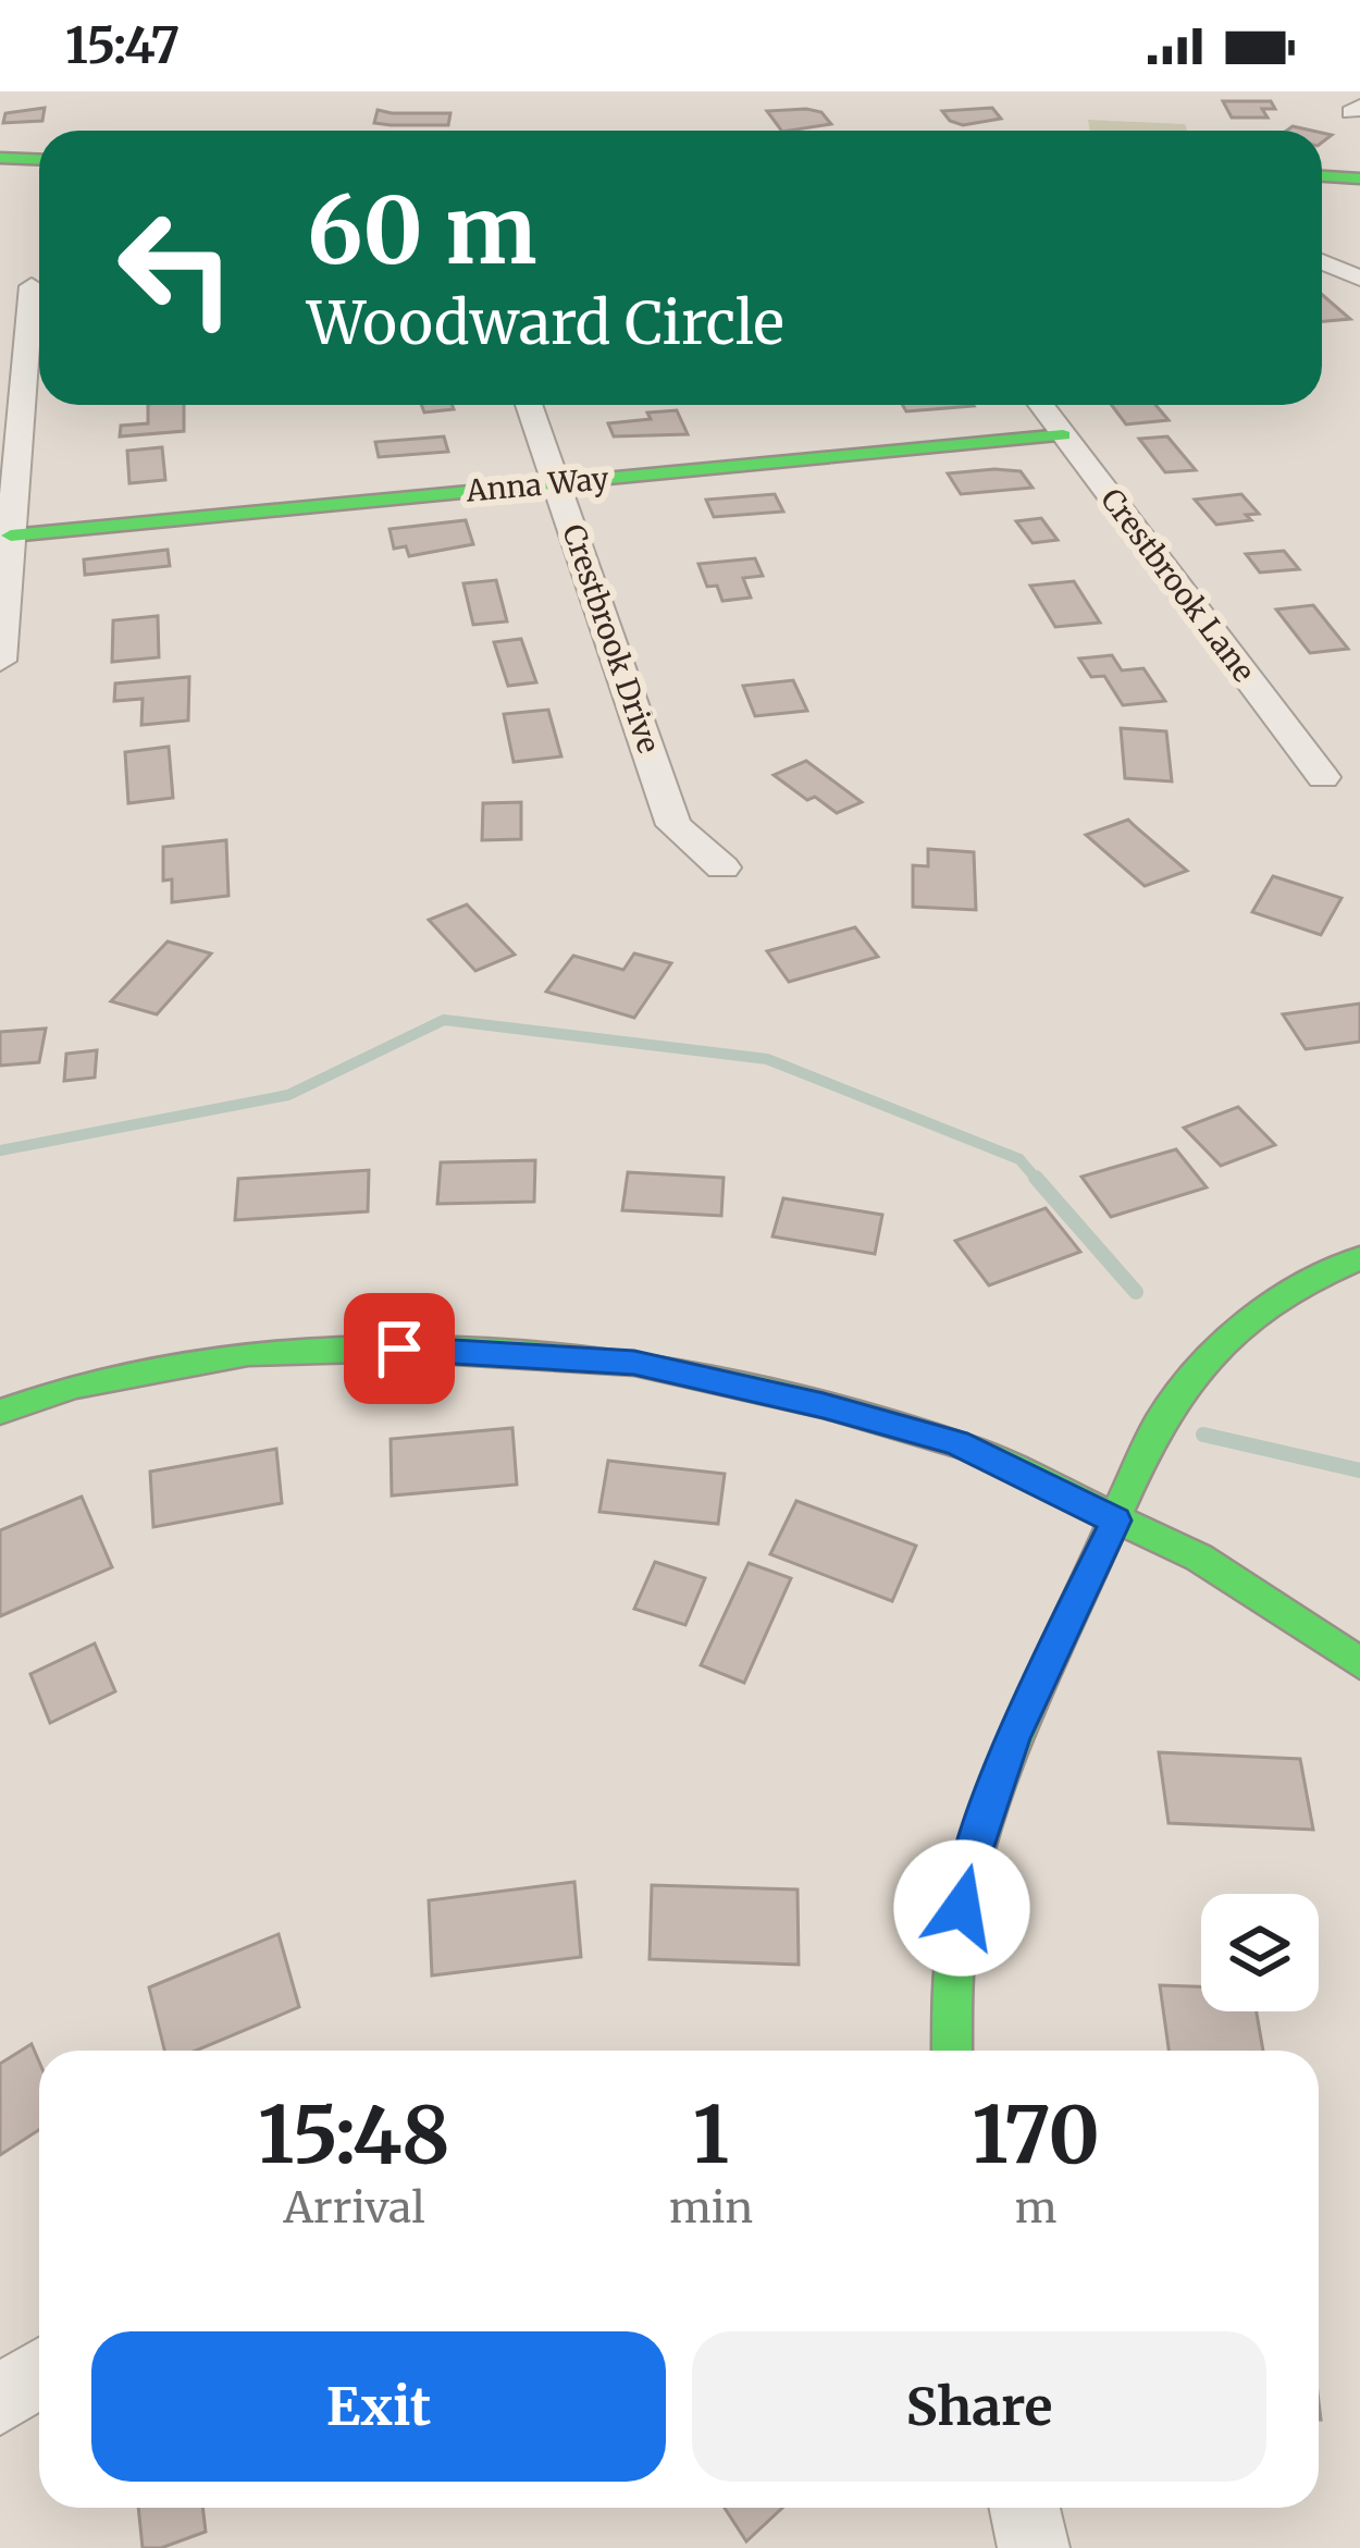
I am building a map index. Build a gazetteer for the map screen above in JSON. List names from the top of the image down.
{
  "streets": {
    "street": ["Anna Way", "Crestbrook Lane", "Crestbrook Drive"]
  },
  "crossings": [
    ["Anna Way", "Crestbrook Lane"],
    ["Anna Way", "Crestbrook Drive"]
  ],
  "page": {
    "status": "15:47",
    "turn": ["60 m", "Woodward Circle"],
    "eta": [
      "15:48",
      "Arrival",
      "1",
      "min",
      "170",
      "m"
    ],
    "buttons": ["Exit", "Share"]
  }
}
